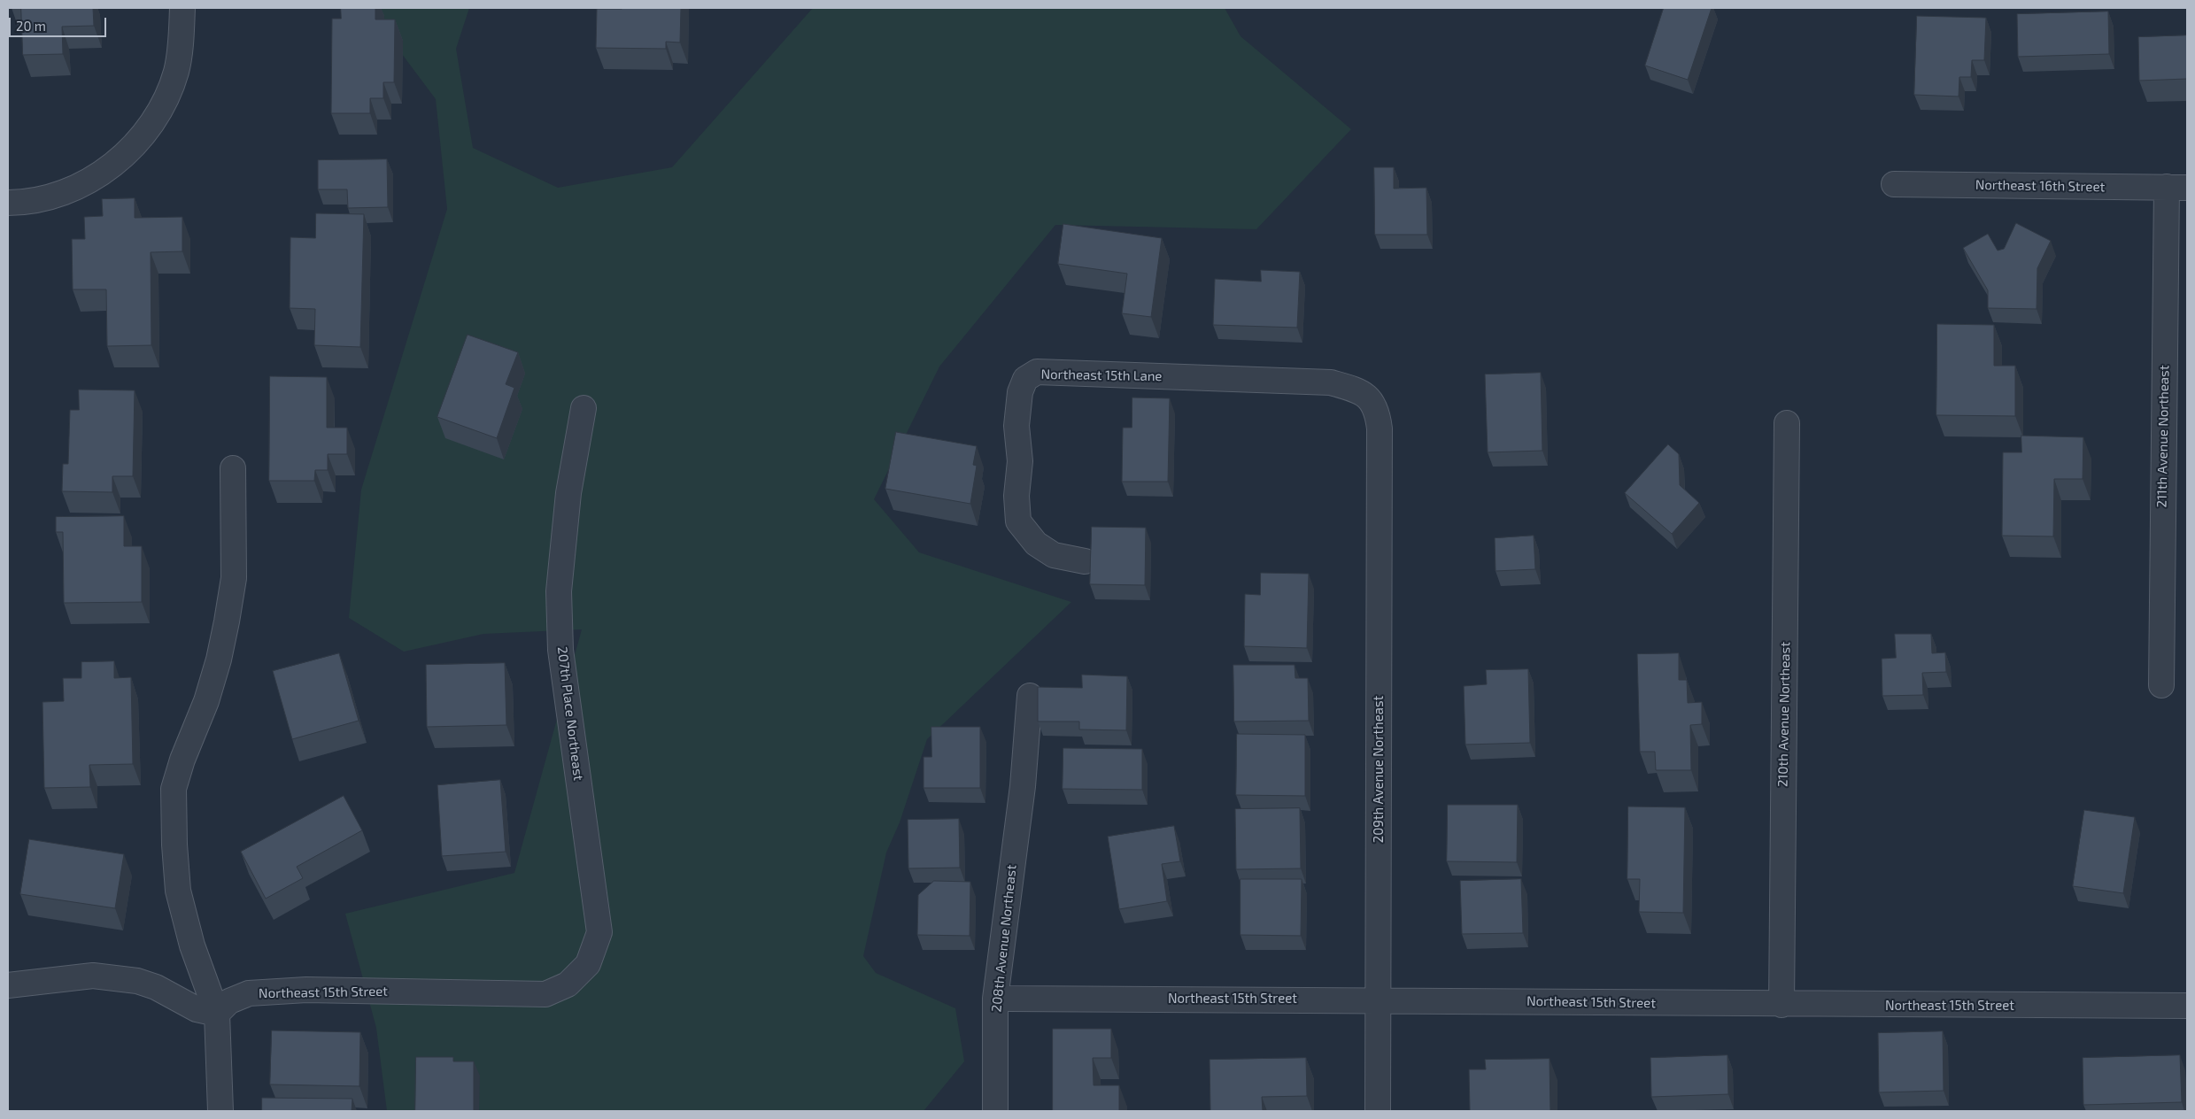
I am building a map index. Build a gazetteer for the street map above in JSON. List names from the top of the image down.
{
  "streets": {
    "street": [
      "Northeast 16th Street",
      "Northeast 15th Lane",
      "211th Avenue Northeast",
      "207th Place Northeast",
      "210th Avenue Northeast",
      "209th Avenue Northeast",
      "208th Avenue Northeast",
      "Northeast 15th Street"
    ]
  },
  "crossings": [
    ["Northeast 16th Street", "211th Avenue Northeast"],
    ["Northeast 15th Lane", "209th Avenue Northeast"],
    ["207th Place Northeast", "Northeast 15th Street"],
    ["210th Avenue Northeast", "Northeast 15th Street"],
    ["209th Avenue Northeast", "Northeast 15th Street"],
    ["208th Avenue Northeast", "Northeast 15th Street"]
  ],
  "scale_bar": "20 m"
}
